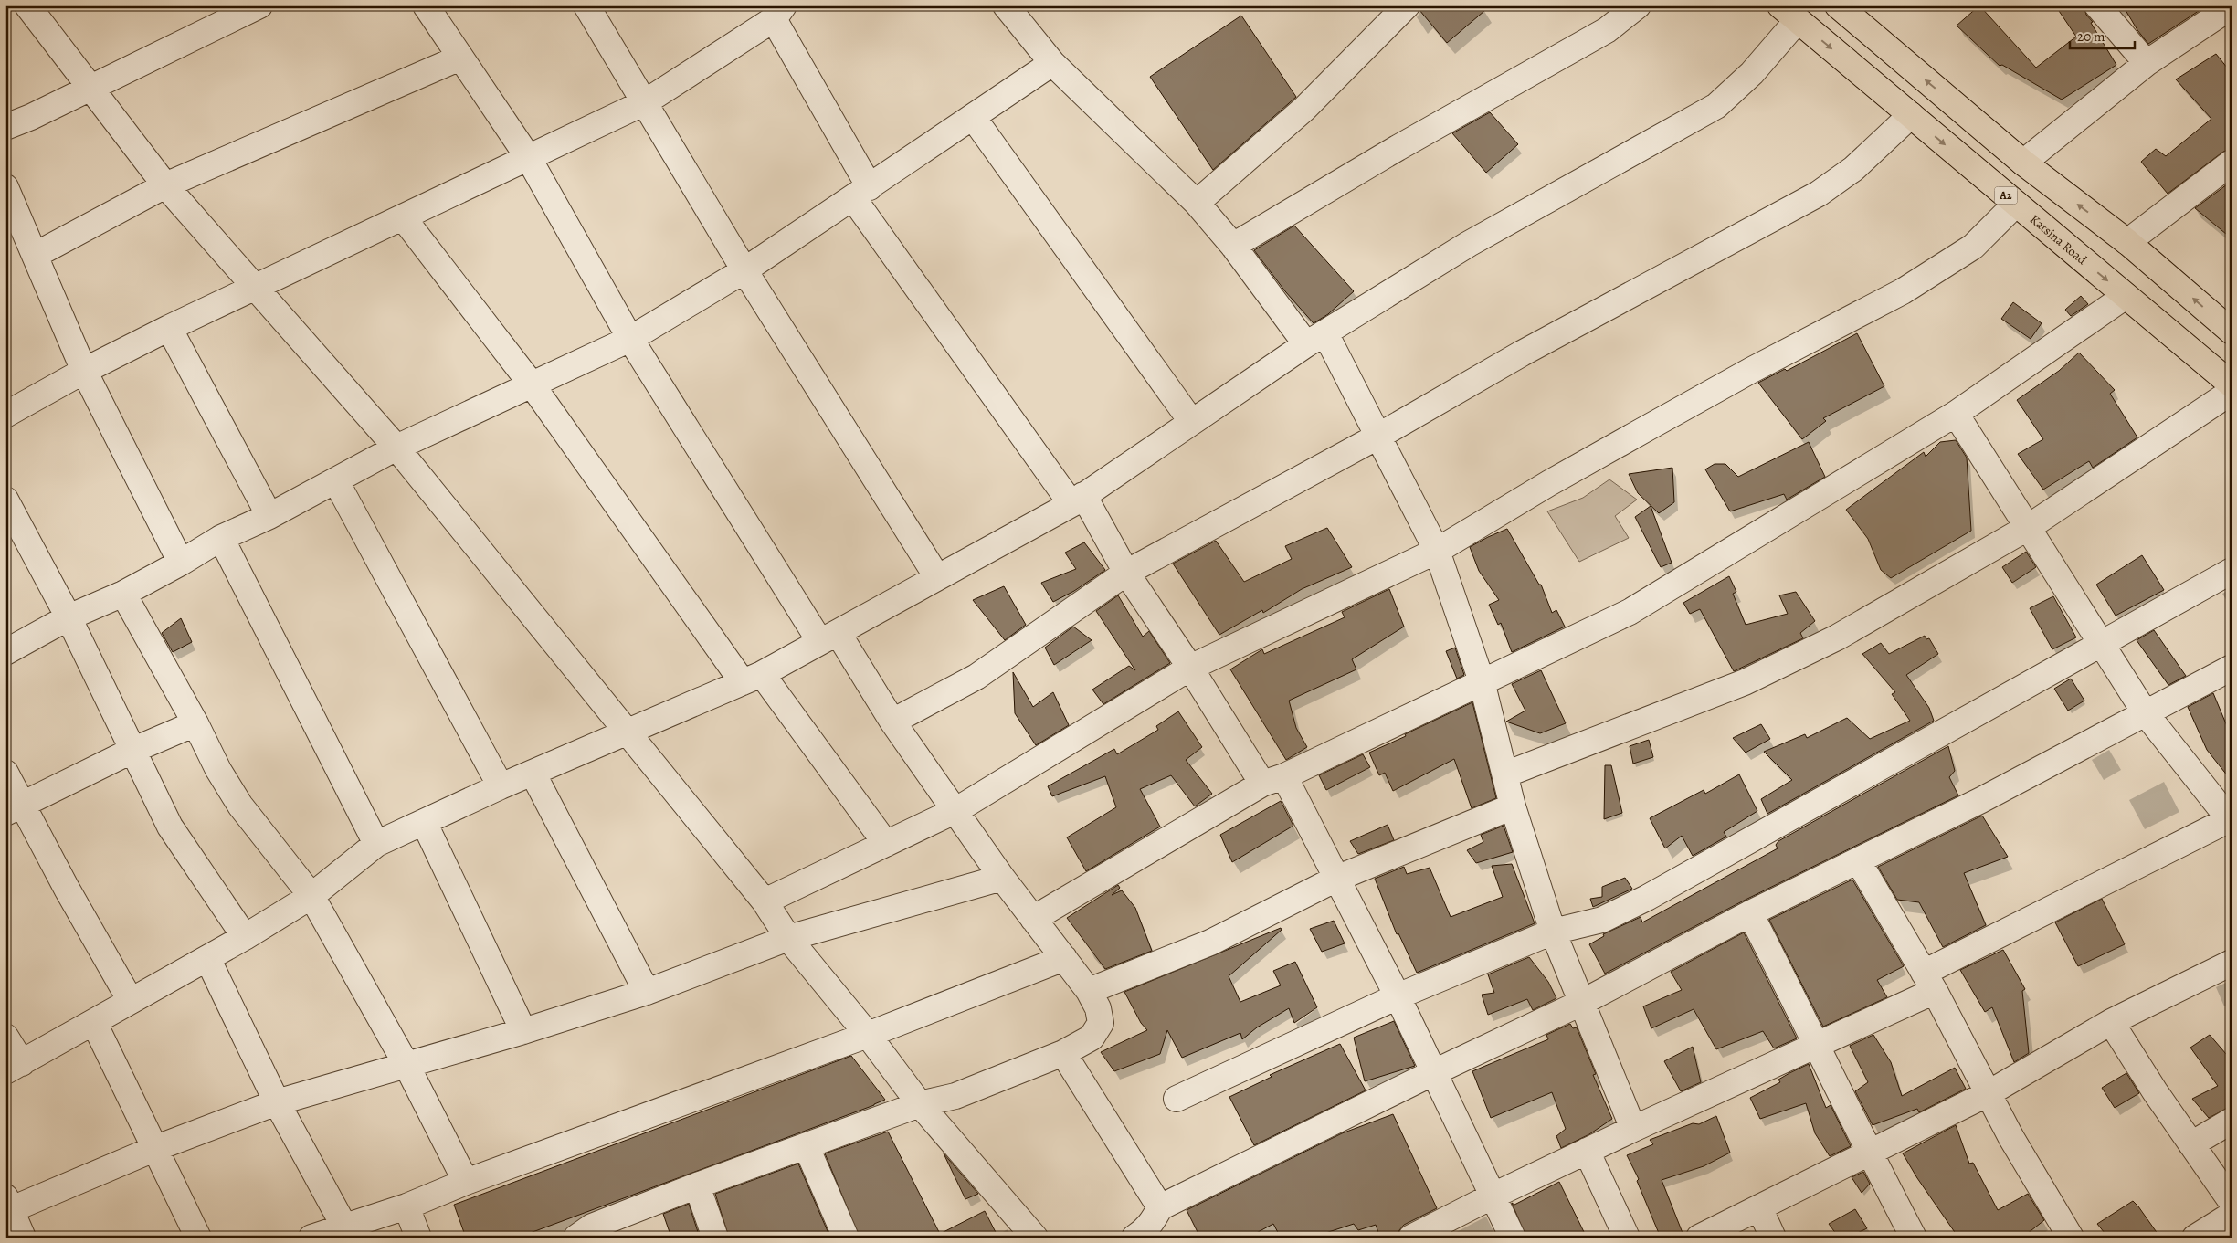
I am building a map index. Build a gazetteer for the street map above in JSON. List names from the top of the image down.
{
  "streets": {
    "highway": ["A2", "Katsina Road"]
  },
  "scale_bar": "20 m"
}
